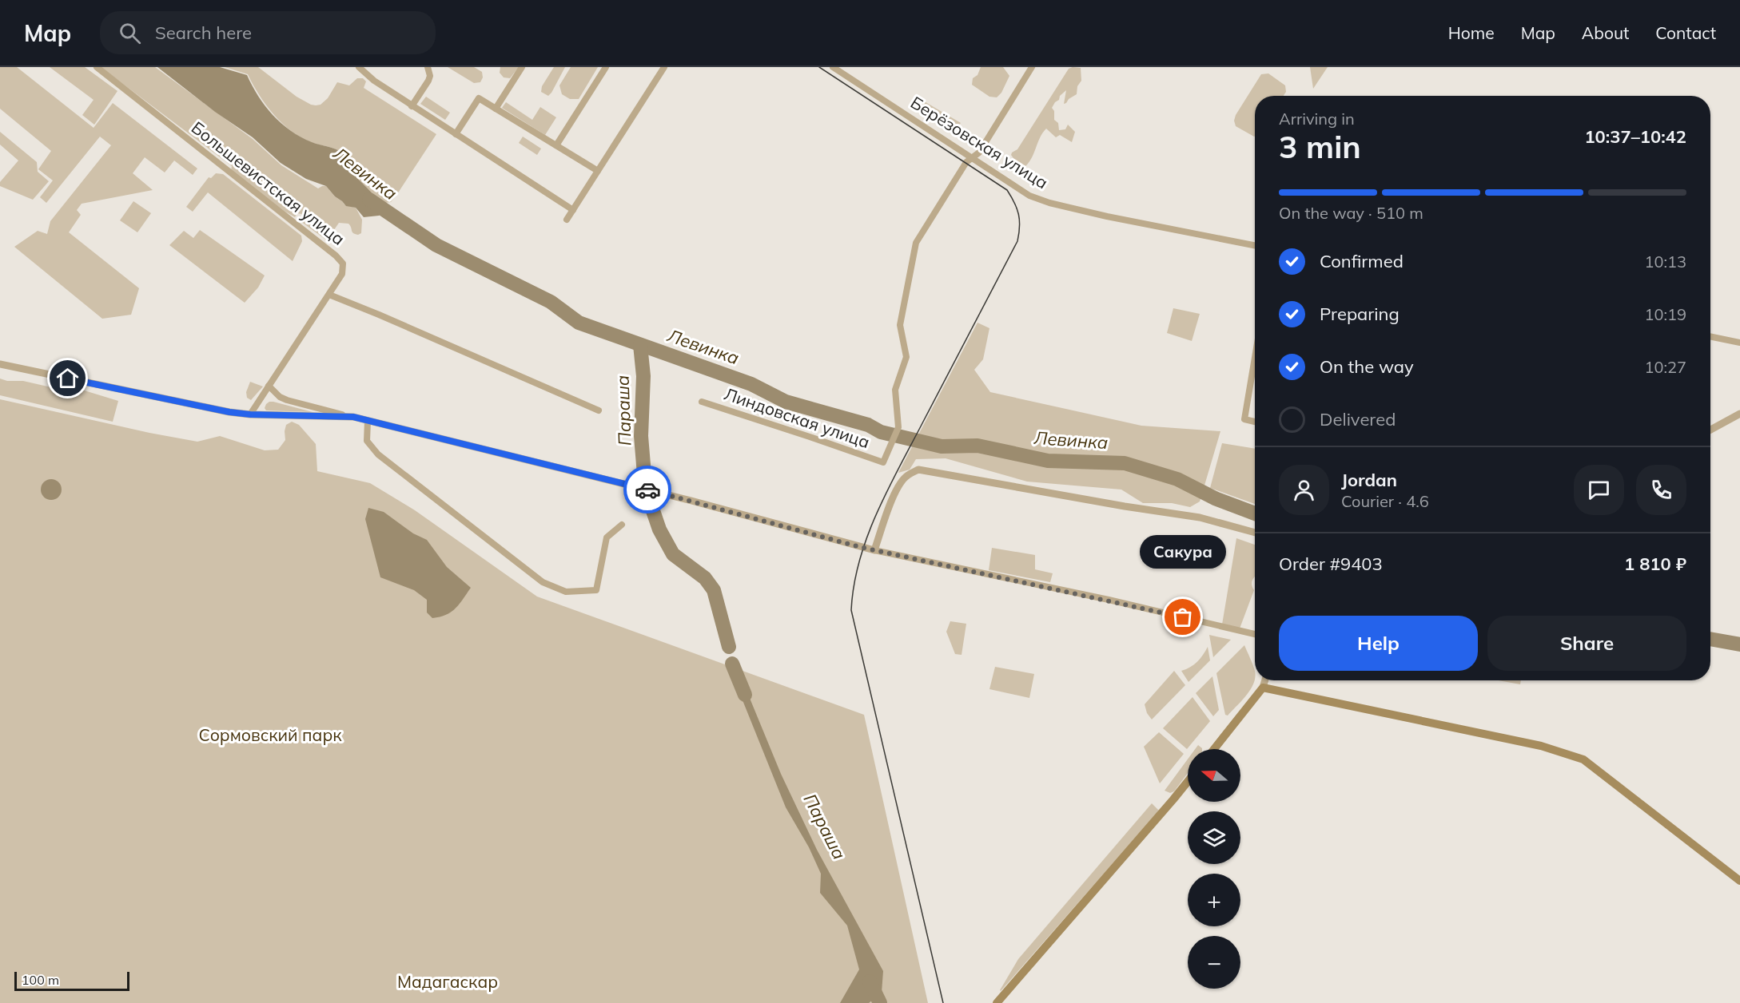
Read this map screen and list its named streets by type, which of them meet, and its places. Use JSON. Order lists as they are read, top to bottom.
{
  "streets": {
    "street": ["Берёзовская улица", "Большевистская улица", "Линдовская улица"]
  },
  "crossings": [
    ["Берёзовская улица", "Линдовская улица"]
  ],
  "water": ["Левинка", "Параша"],
  "parks": ["Сормовский парк", "Мадагаскар"],
  "places": ["Сакура"],
  "scale_bar": "100 m",
  "north": "left",
  "page": {
    "header": "Map",
    "search": "Search here",
    "nav": [
      "Home",
      "Map",
      "About",
      "Contact"
    ],
    "heading": ["3 min", "Arriving in", "10:37–10:42"],
    "panel": [
      "Jordan",
      "Courier · 4.6",
      "Order #9403",
      "1 810 ₽"
    ],
    "bar": "On the way · 510 m",
    "list": [
      ["Confirmed", "10:13"],
      ["Preparing", "10:19"],
      ["On the way", "10:27"],
      "Delivered"
    ],
    "bubble": "Сакура",
    "buttons": ["Help", "Share"],
    "map_buttons": ["+", "−"],
    "scale": "100 m"
  }
}
